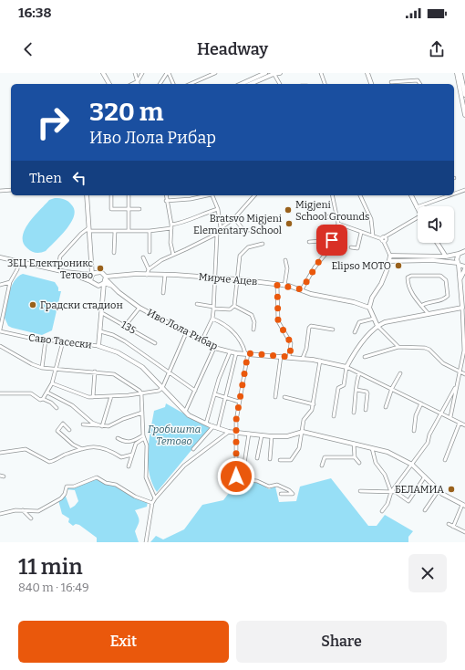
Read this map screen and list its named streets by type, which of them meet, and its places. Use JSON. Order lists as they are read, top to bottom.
{
  "streets": {
    "street": [
      "Мирче Ацев",
      "135",
      "Иво Лола Рибар",
      "Саво Тасески"
    ]
  },
  "parks": ["Гробишта Тетово"],
  "places": [
    "Migjeni School Grounds",
    "Bratsvo Migjeni Elementary School",
    "Elipso MOTO",
    "ЗЕЦ Електроникс Тетово",
    "Градски стадион",
    "БЕЛАМИА"
  ],
  "page": {
    "status": "16:38",
    "header": "Headway",
    "turn": ["320 m", "Иво Лола Рибар"],
    "then": "Then",
    "heading": ["11 min", "840 m · 16:49"],
    "buttons": ["Exit", "Share"]
  }
}
